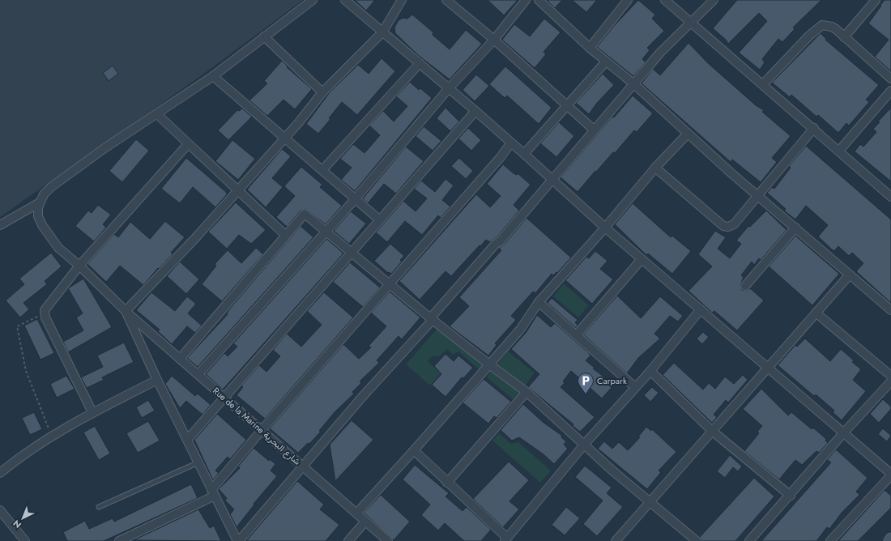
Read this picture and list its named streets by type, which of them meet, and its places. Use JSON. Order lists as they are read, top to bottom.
{
  "streets": {
    "street": ["Rue de la Marine شارع البحرية"]
  },
  "places": {
    "parking": ["Carpark"]
  },
  "north": "bottom left"
}
